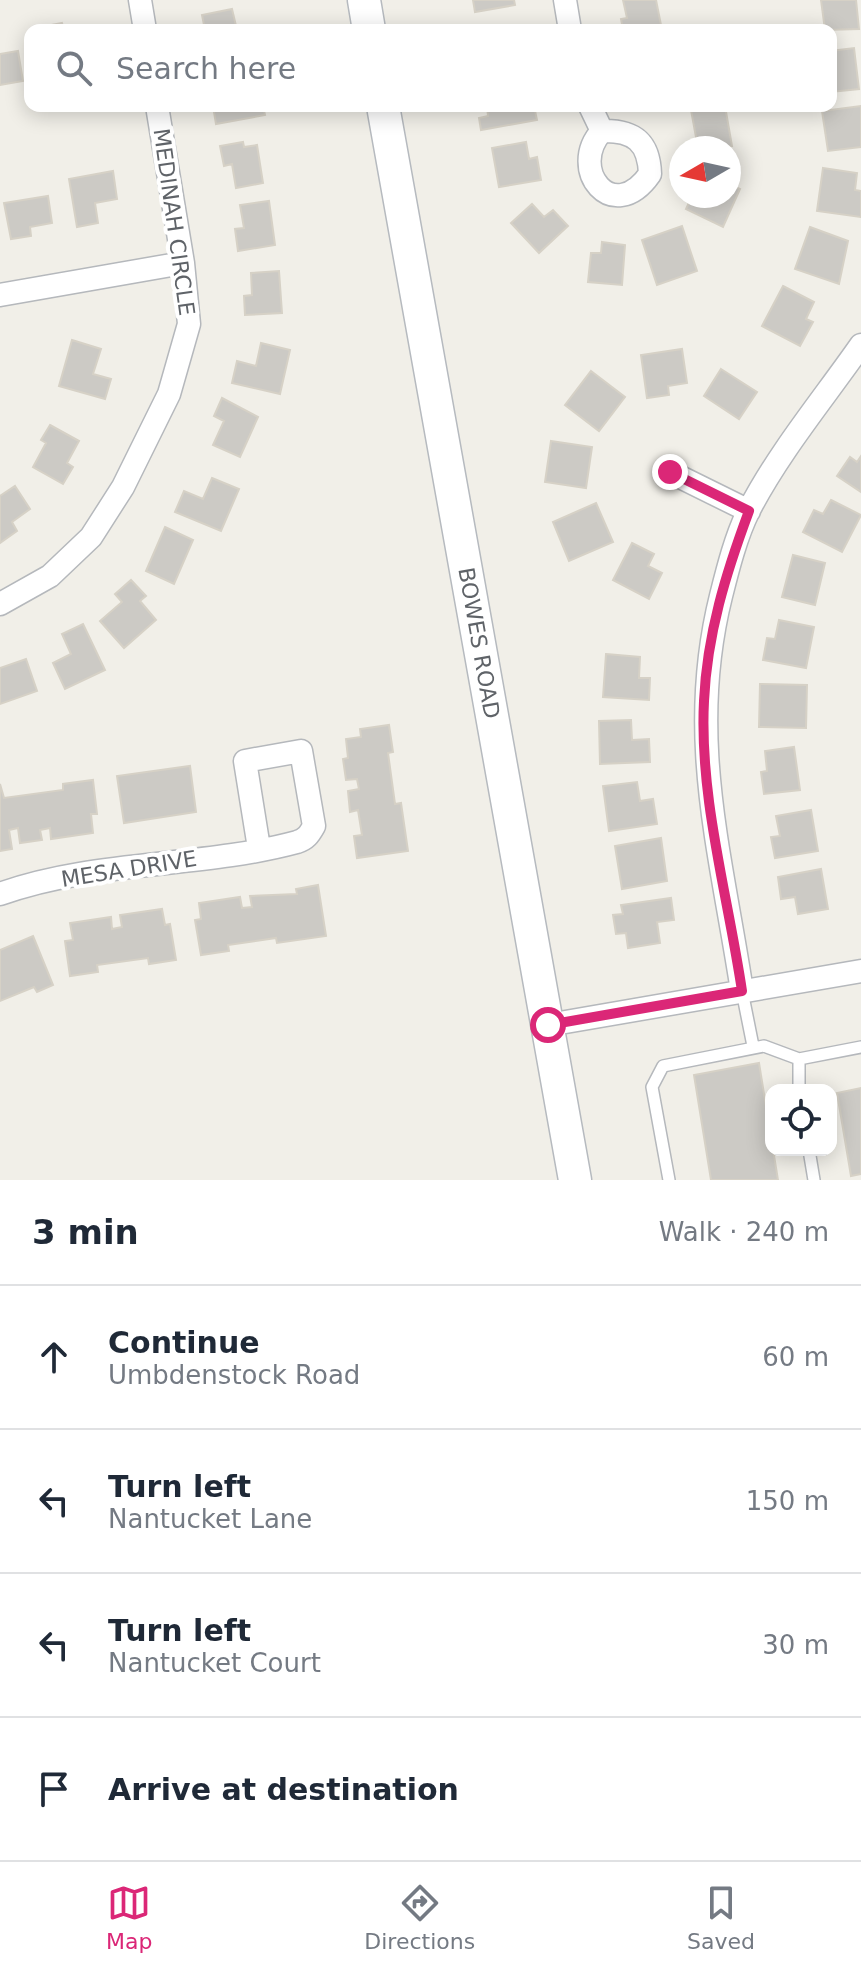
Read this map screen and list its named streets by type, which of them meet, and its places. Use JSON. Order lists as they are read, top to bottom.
{
  "streets": {
    "main road": ["BOWES ROAD"],
    "street": ["MEDINAH CIRCLE", "MESA DRIVE"]
  },
  "north": "left",
  "page": {
    "search": "Search here",
    "heading": ["3 min", "Walk · 240 m"],
    "list": [
      ["Continue", "Umbdenstock Road", "60 m"],
      ["Turn left", "Nantucket Lane", "150 m"],
      ["Turn left", "Nantucket Court", "30 m"],
      "Arrive at destination"
    ],
    "nav": ["Map", "Directions", "Saved"]
  }
}
